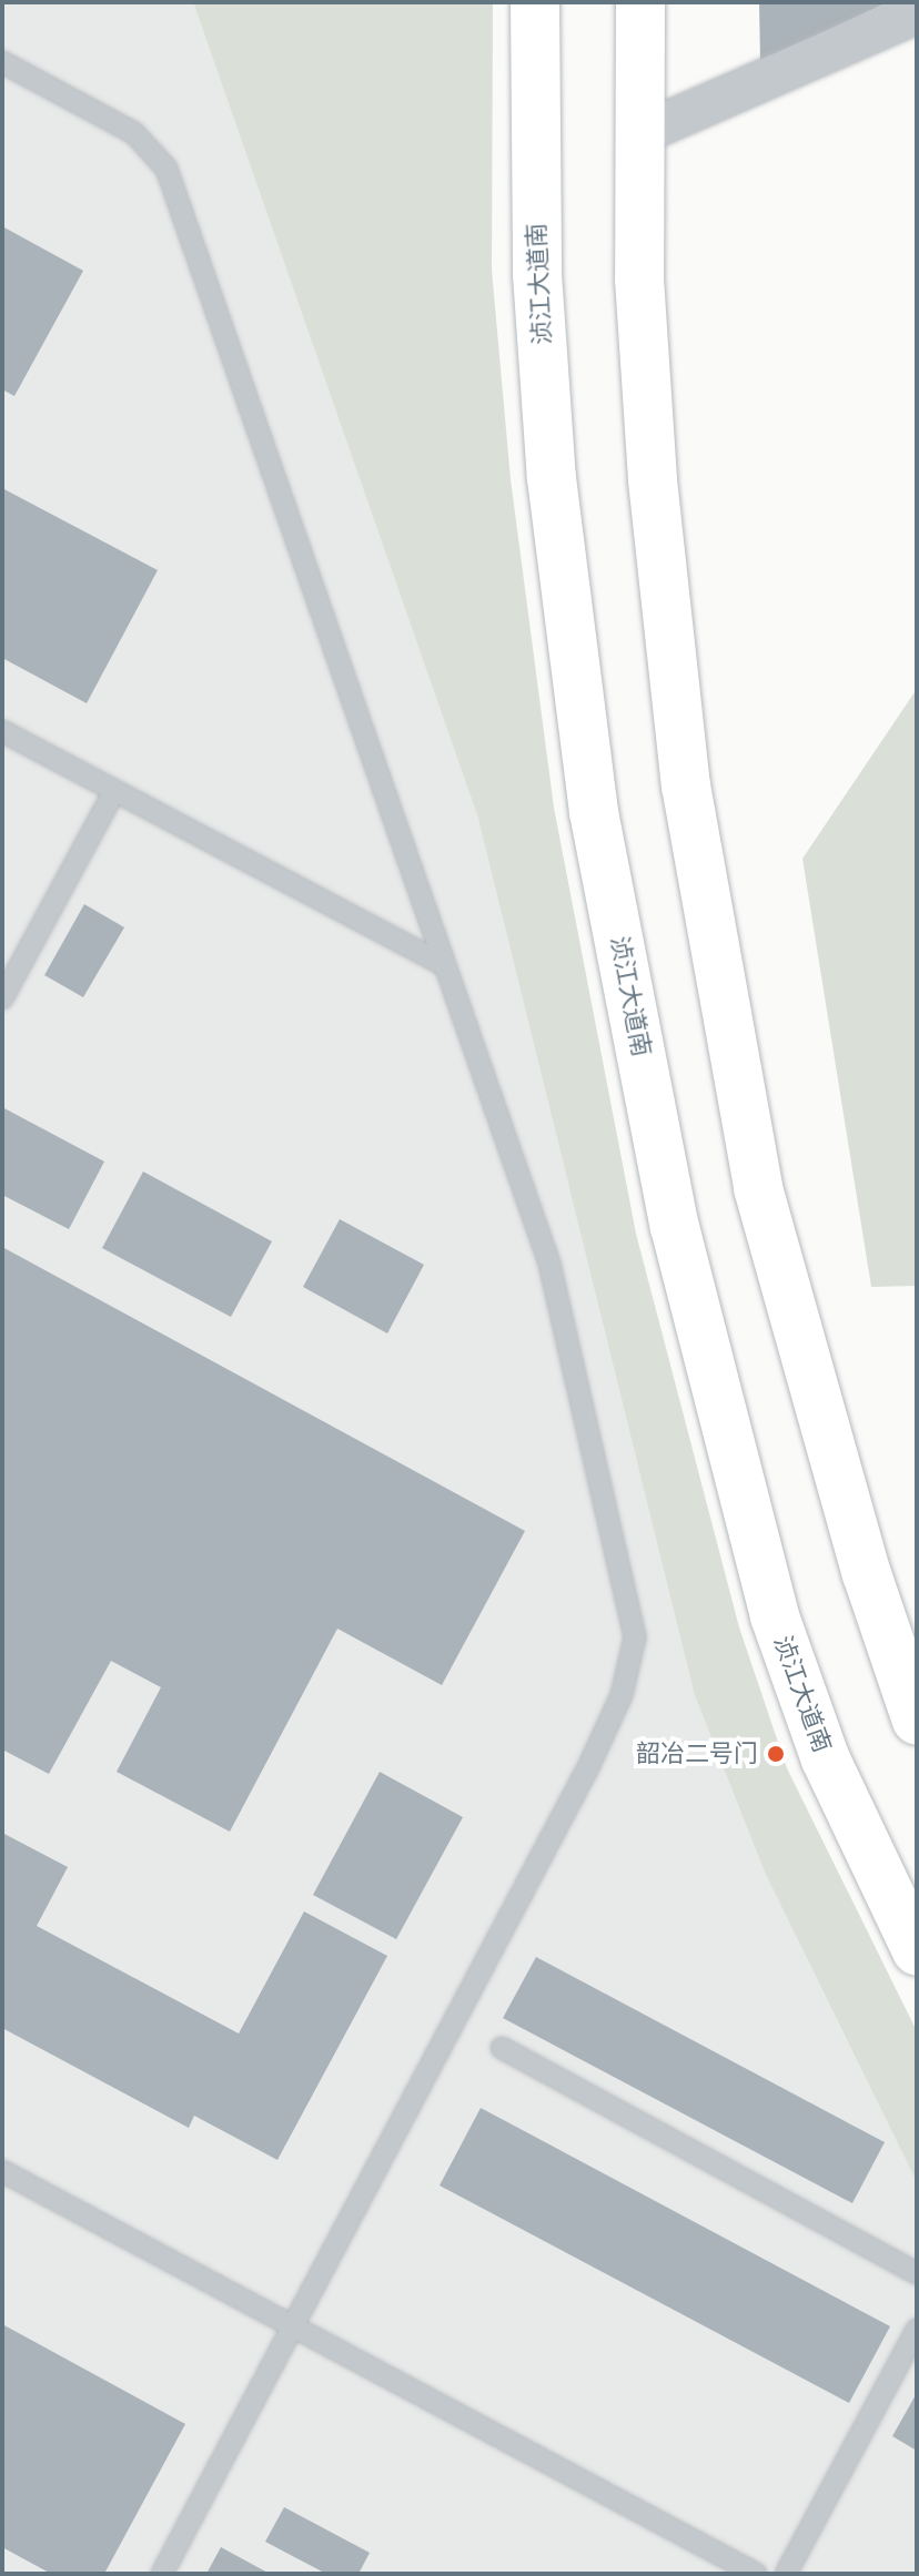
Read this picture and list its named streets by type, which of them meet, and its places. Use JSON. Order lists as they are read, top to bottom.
{
  "streets": {
    "main road": ["浈江大道南"]
  },
  "places": ["韶冶二号门"]
}
